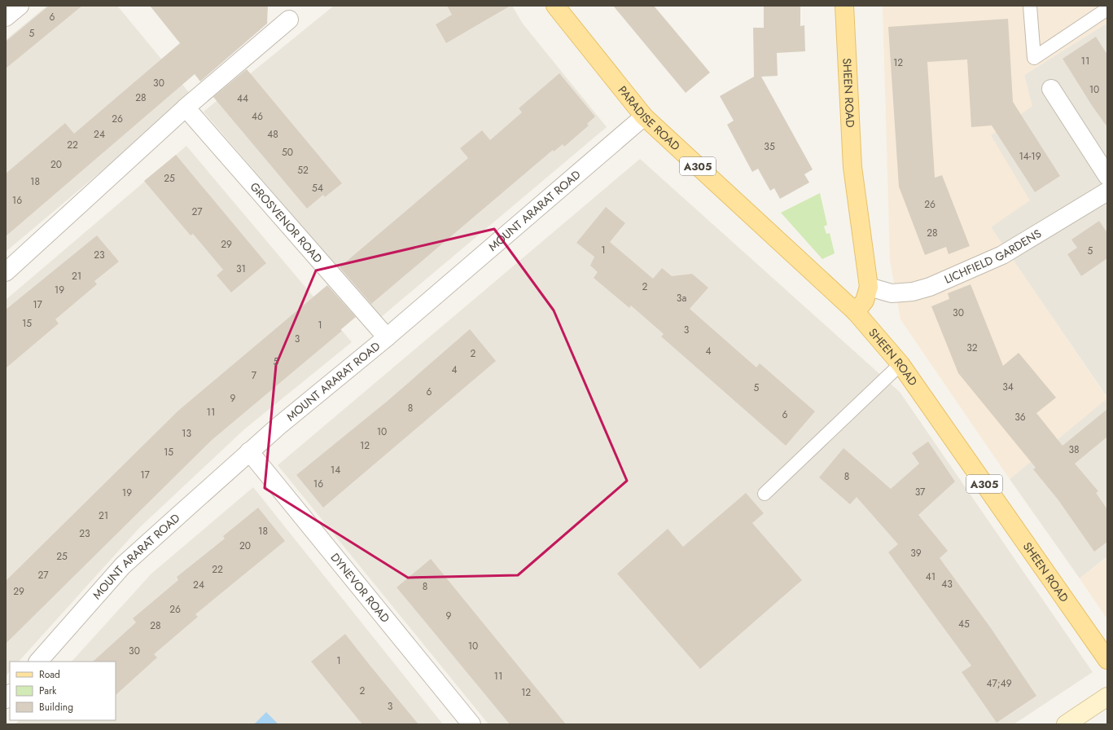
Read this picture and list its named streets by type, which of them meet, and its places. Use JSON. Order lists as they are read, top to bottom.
{
  "streets": {
    "main road": ["SHEEN ROAD", "PARADISE ROAD", "A305"],
    "street": [
      "MOUNT ARARAT ROAD",
      "GROSVENOR ROAD",
      "LICHFIELD GARDENS",
      "DYNEVOR ROAD"
    ]
  },
  "crossings": [
    ["SHEEN ROAD", "PARADISE ROAD"],
    ["SHEEN ROAD", "LICHFIELD GARDENS"],
    ["PARADISE ROAD", "MOUNT ARARAT ROAD"],
    ["MOUNT ARARAT ROAD", "GROSVENOR ROAD"],
    ["MOUNT ARARAT ROAD", "DYNEVOR ROAD"]
  ],
  "house_numbers": [
    "6",
    "5",
    "11",
    "12",
    "30",
    "10",
    "28",
    "44",
    "46",
    "26",
    "24",
    "48",
    "22",
    "35",
    "50",
    "14-19",
    "20",
    "52",
    "25",
    "18",
    "54",
    "16",
    "26",
    "27",
    "28",
    "29",
    "1",
    "5",
    "23",
    "31",
    "21",
    "2",
    "19",
    "3a",
    "17",
    "30",
    "15",
    "1",
    "3",
    "3",
    "32",
    "4",
    "2",
    "5",
    "4",
    "7",
    "34",
    "5",
    "6",
    "9",
    "8",
    "11",
    "6",
    "36",
    "10",
    "13",
    "12",
    "38",
    "15",
    "14",
    "17",
    "8",
    "16",
    "37",
    "19",
    "21",
    "18",
    "23",
    "20",
    "39",
    "25",
    "22",
    "27",
    "41",
    "43",
    "24",
    "8",
    "29",
    "26",
    "9",
    "45",
    "28",
    "10",
    "30",
    "1",
    "11",
    "47;49",
    "2",
    "12",
    "3"
  ],
  "legend": ["Road", "Park", "Building"]
}
